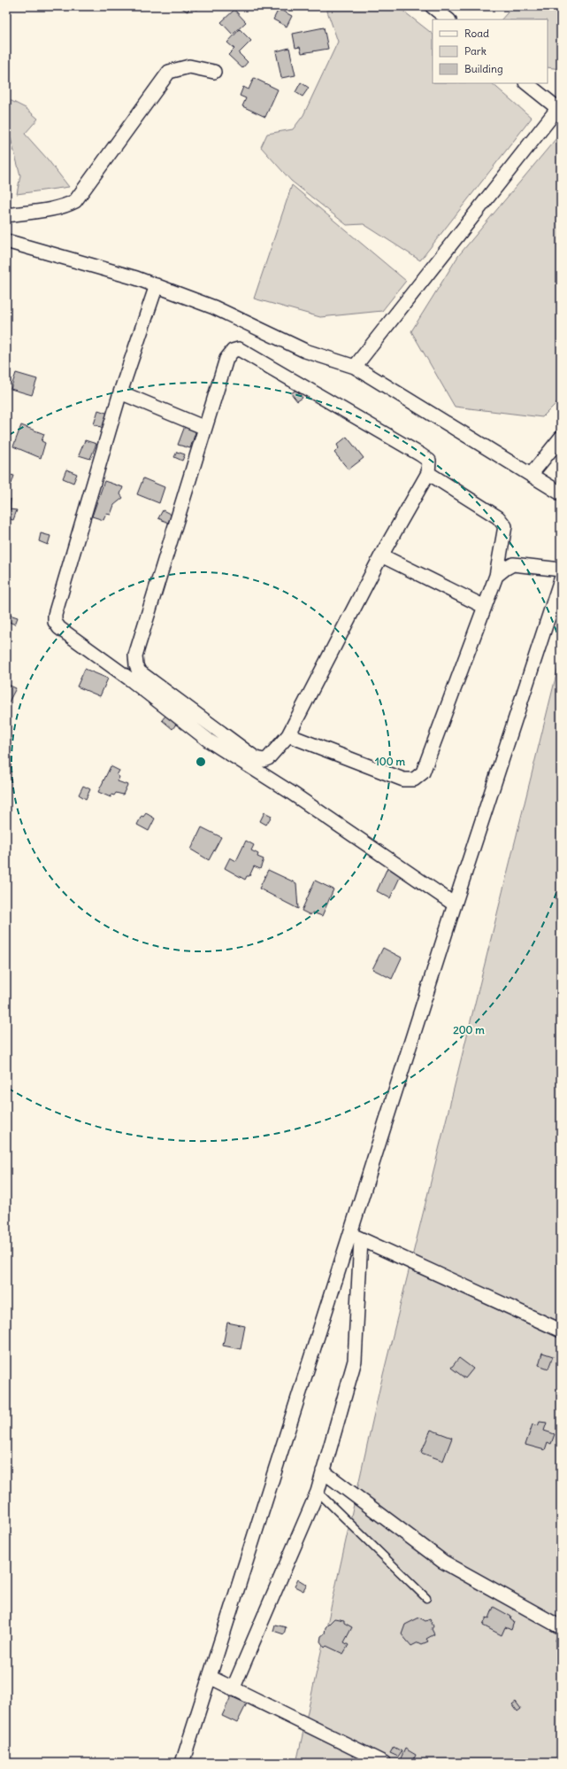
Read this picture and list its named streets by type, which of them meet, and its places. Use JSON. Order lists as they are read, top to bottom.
{
  "legend": ["Road", "Park", "Building"],
  "rings": ["100 m", "200 m"]
}
